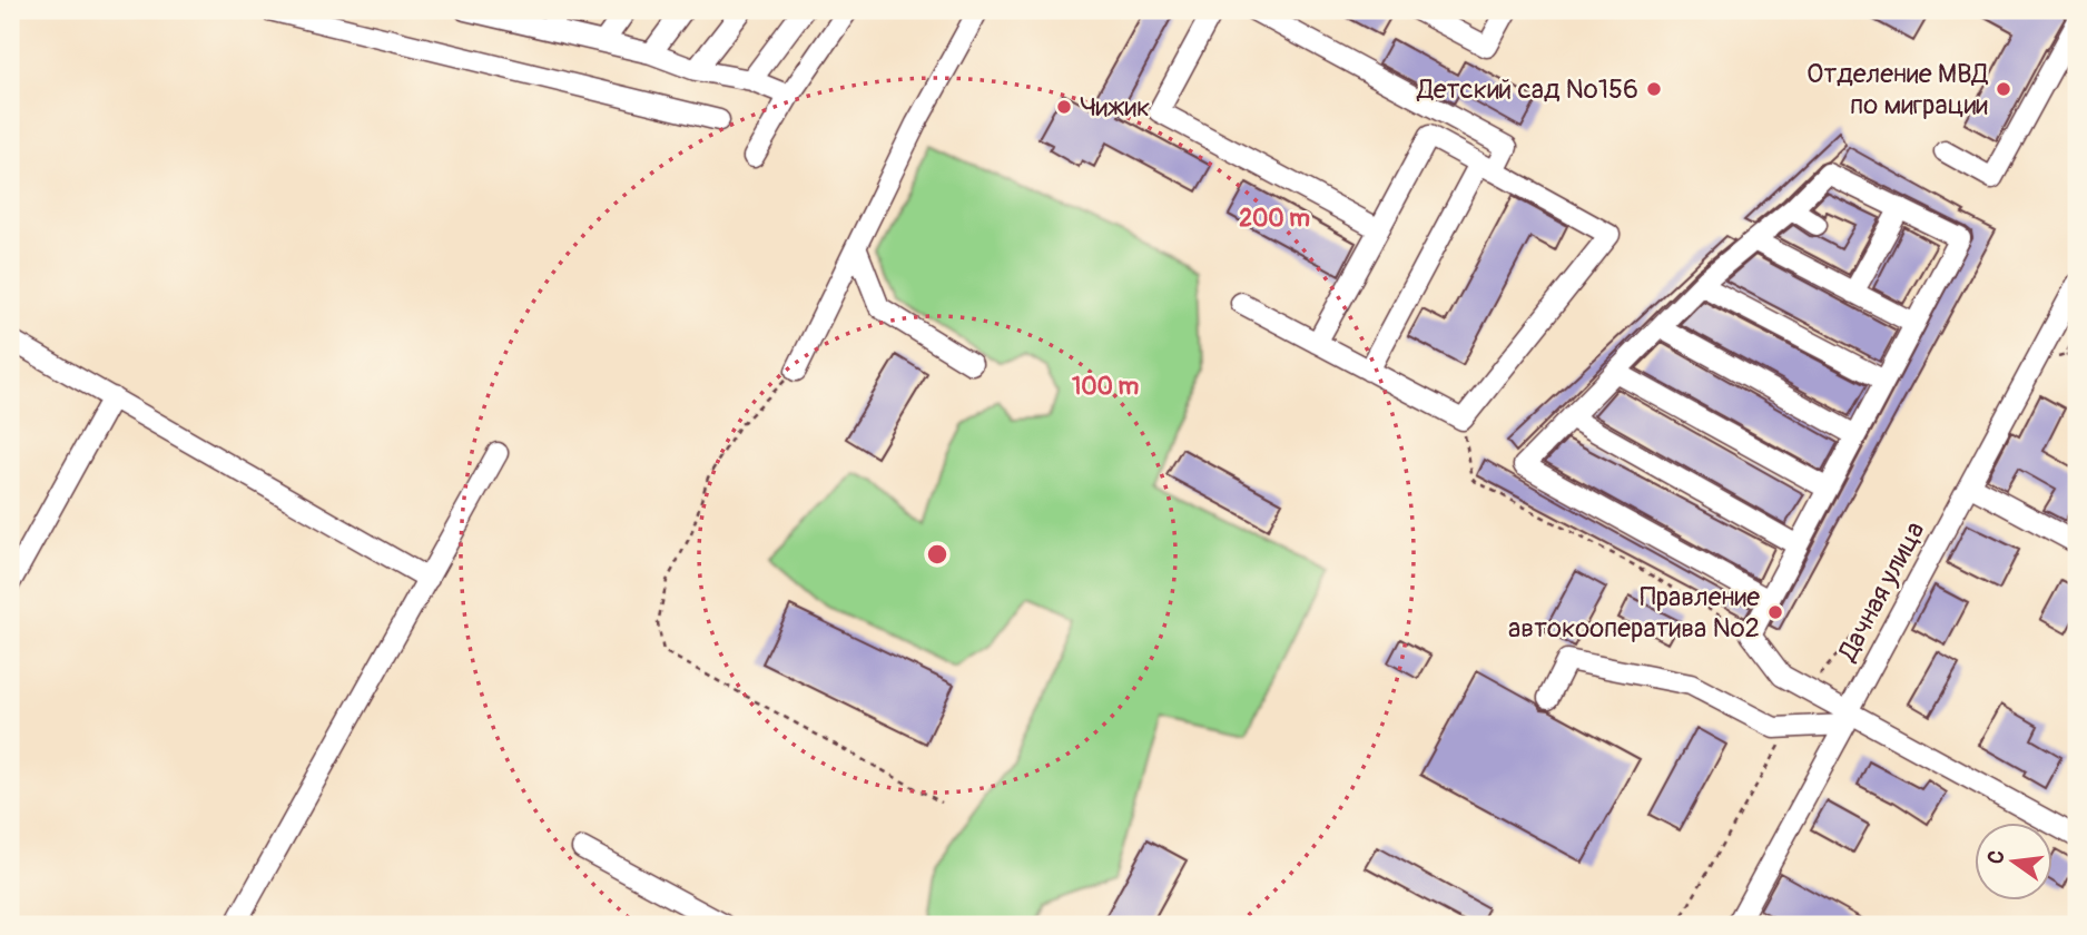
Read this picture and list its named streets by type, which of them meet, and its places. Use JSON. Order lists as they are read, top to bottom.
{
  "streets": {
    "street": ["Дачная улица"]
  },
  "places": [
    "Детский сад №156",
    "Отделение МВД по миграции",
    "Чижик",
    "Правление автокооператива №2"
  ],
  "north": "left",
  "rings": ["200 m", "100 m"]
}
